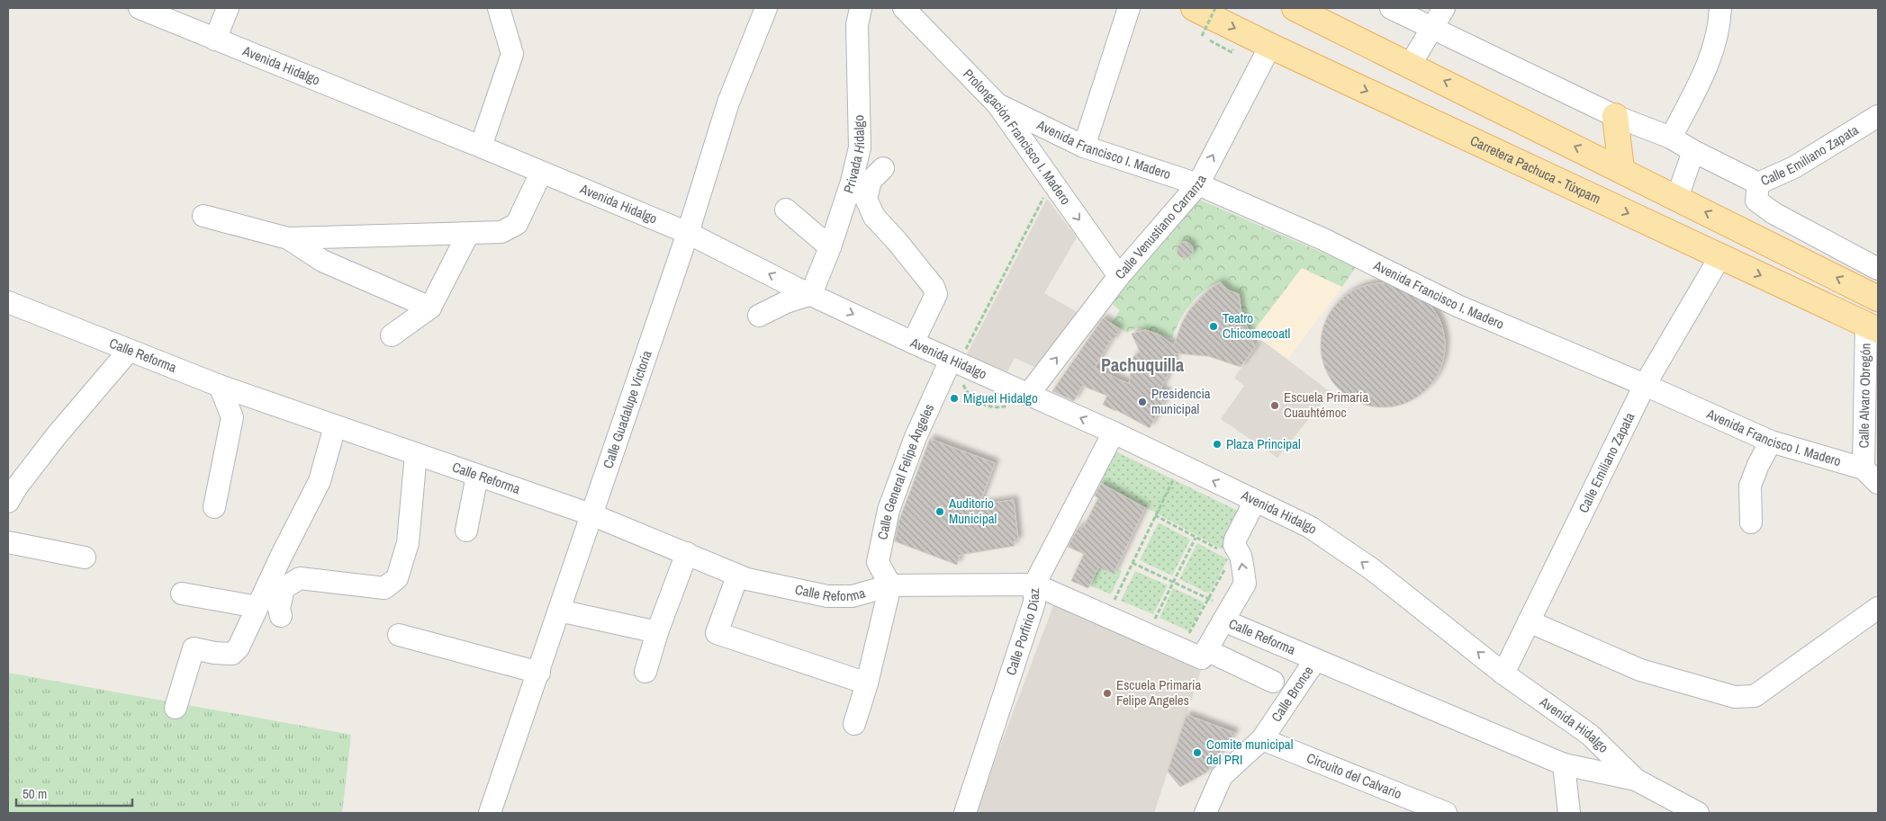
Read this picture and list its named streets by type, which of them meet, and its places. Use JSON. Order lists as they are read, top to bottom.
{
  "streets": {
    "main road": ["Carretera Pachuca - Túxpam"],
    "street": [
      "Avenida Hidalgo",
      "Prolongación Francisco I. Madero",
      "Avenida Francisco I. Madero",
      "Privada Hidalgo",
      "Calle Emiliano Zapata",
      "Calle Venustiano Carranza",
      "Calle Reforma",
      "Calle Alvaro Obregón",
      "Calle Guadalupe Victoria",
      "Calle General Felipe Ángeles",
      "Calle Porfirio Díaz",
      "Calle Bronce",
      "Circuito del Calvario"
    ]
  },
  "crossings": [
    ["Avenida Hidalgo", "Privada Hidalgo"],
    ["Avenida Hidalgo", "Calle Emiliano Zapata"],
    ["Avenida Hidalgo", "Calle Venustiano Carranza"],
    ["Avenida Hidalgo", "Calle Reforma"],
    ["Avenida Hidalgo", "Calle Guadalupe Victoria"],
    ["Avenida Hidalgo", "Calle General Felipe Ángeles"],
    ["Avenida Hidalgo", "Calle Porfirio Díaz"],
    ["Prolongación Francisco I. Madero", "Avenida Francisco I. Madero"],
    ["Prolongación Francisco I. Madero", "Calle Venustiano Carranza"],
    ["Avenida Francisco I. Madero", "Calle Emiliano Zapata"],
    ["Avenida Francisco I. Madero", "Calle Venustiano Carranza"],
    ["Avenida Francisco I. Madero", "Calle Alvaro Obregón"],
    ["Calle Emiliano Zapata", "Carretera Pachuca - Túxpam"],
    ["Carretera Pachuca - Túxpam", "Calle Venustiano Carranza"],
    ["Carretera Pachuca - Túxpam", "Calle Alvaro Obregón"],
    ["Calle Reforma", "Calle Guadalupe Victoria"],
    ["Calle Reforma", "Calle General Felipe Ángeles"],
    ["Calle Reforma", "Calle Porfirio Díaz"],
    ["Calle Reforma", "Calle Bronce"],
    ["Calle Bronce", "Circuito del Calvario"]
  ],
  "districts": ["Pachuquilla"],
  "places": [
    "Teatro Chicomecoatl",
    "Miguel Hidalgo",
    "Presidencia municipal",
    "Escuela Primaria Cuauhtémoc",
    "Plaza Principal",
    "Auditorio Municipal",
    "Escuela Primaria Felipe Angeles",
    "Comite municipal del PRI"
  ],
  "scale_bar": "50 m"
}
